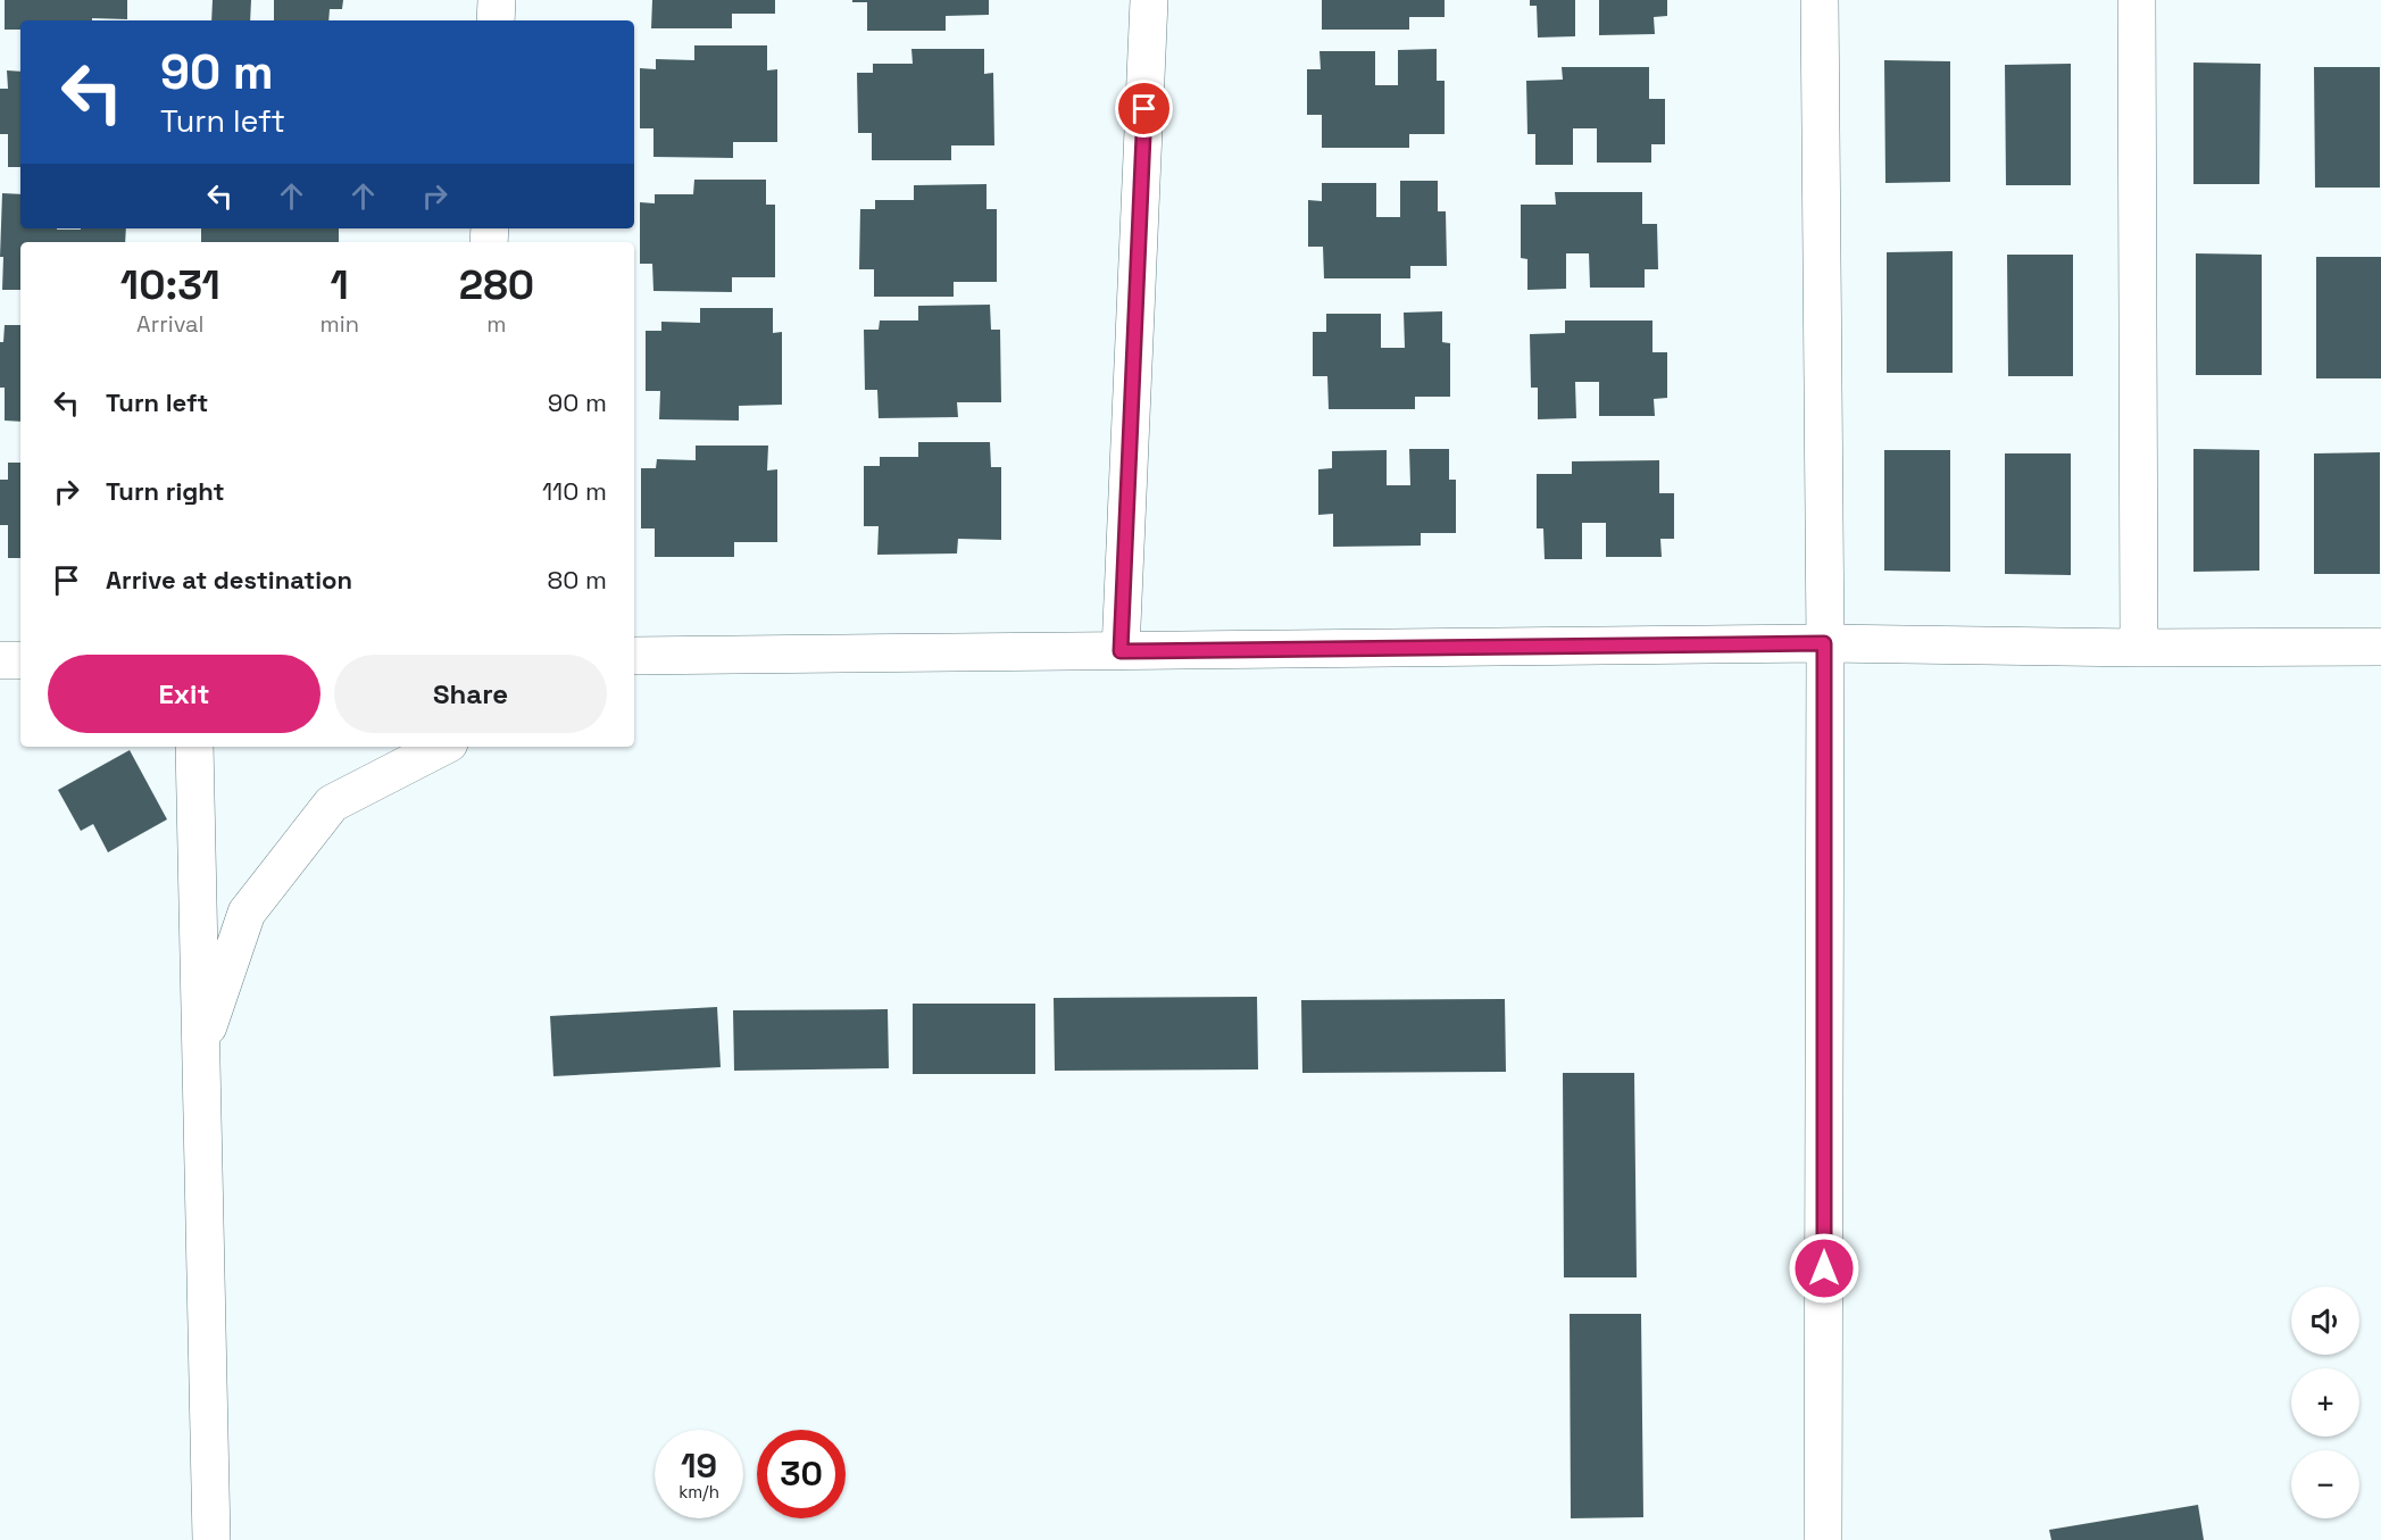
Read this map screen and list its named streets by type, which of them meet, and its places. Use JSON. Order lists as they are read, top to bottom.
{
  "page": {
    "turn": ["90 m", "Turn left"],
    "eta": [
      "10:31",
      "Arrival",
      "1",
      "min",
      "280",
      "m"
    ],
    "list": [
      {
        "name": "Turn left",
        "value": "90 m"
      },
      {
        "name": "Turn right",
        "value": "110 m"
      },
      {
        "name": "Arrive at destination",
        "value": "80 m"
      }
    ],
    "buttons": ["Exit", "Share"],
    "map_buttons": ["+", "−"],
    "speed": "19 km/h",
    "limit": "30"
  }
}
